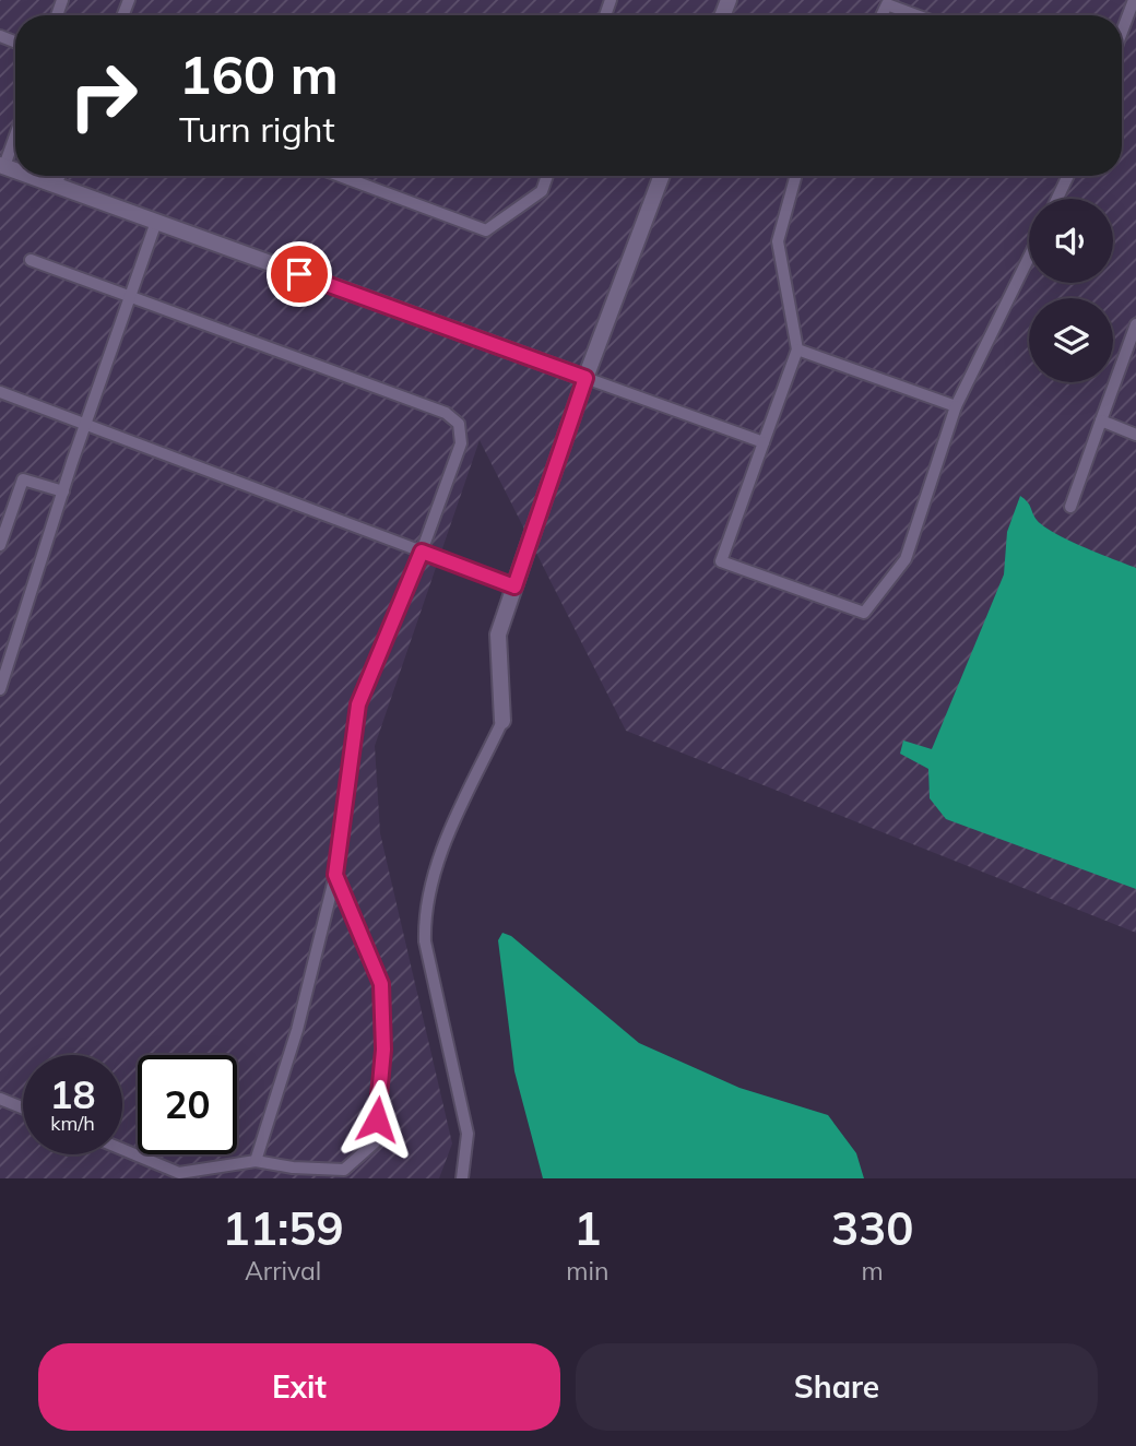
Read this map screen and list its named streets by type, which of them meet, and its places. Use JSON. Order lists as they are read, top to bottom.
{
  "page": {
    "turn": ["160 m", "Turn right"],
    "speed": "18 km/h",
    "limit": "20",
    "eta": [
      "11:59",
      "Arrival",
      "1",
      "min",
      "330",
      "m"
    ],
    "buttons": ["Exit", "Share"]
  }
}
